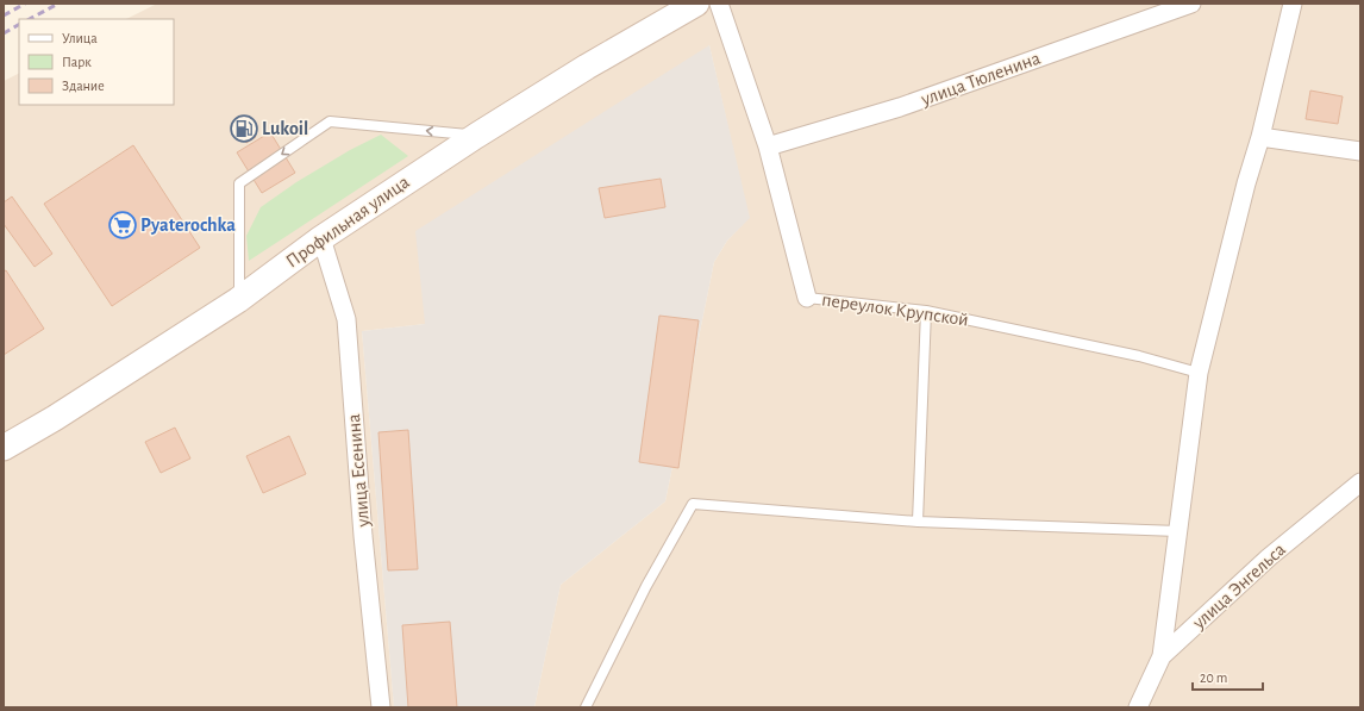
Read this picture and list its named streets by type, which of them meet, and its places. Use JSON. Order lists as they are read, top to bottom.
{
  "streets": {
    "main road": ["Профильная улица"],
    "street": [
      "улица Тюленина",
      "переулок Крупской",
      "улица Есенина",
      "улица Энгельса"
    ]
  },
  "crossings": [
    ["улица Тюленина", "переулок Крупской"],
    ["Профильная улица", "улица Есенина"]
  ],
  "places": {
    "fuel station": ["Lukoil"],
    "supermarket": ["Pyaterochka"]
  },
  "legend": ["Улица", "Парк", "Здание"],
  "scale_bar": "20 m"
}
